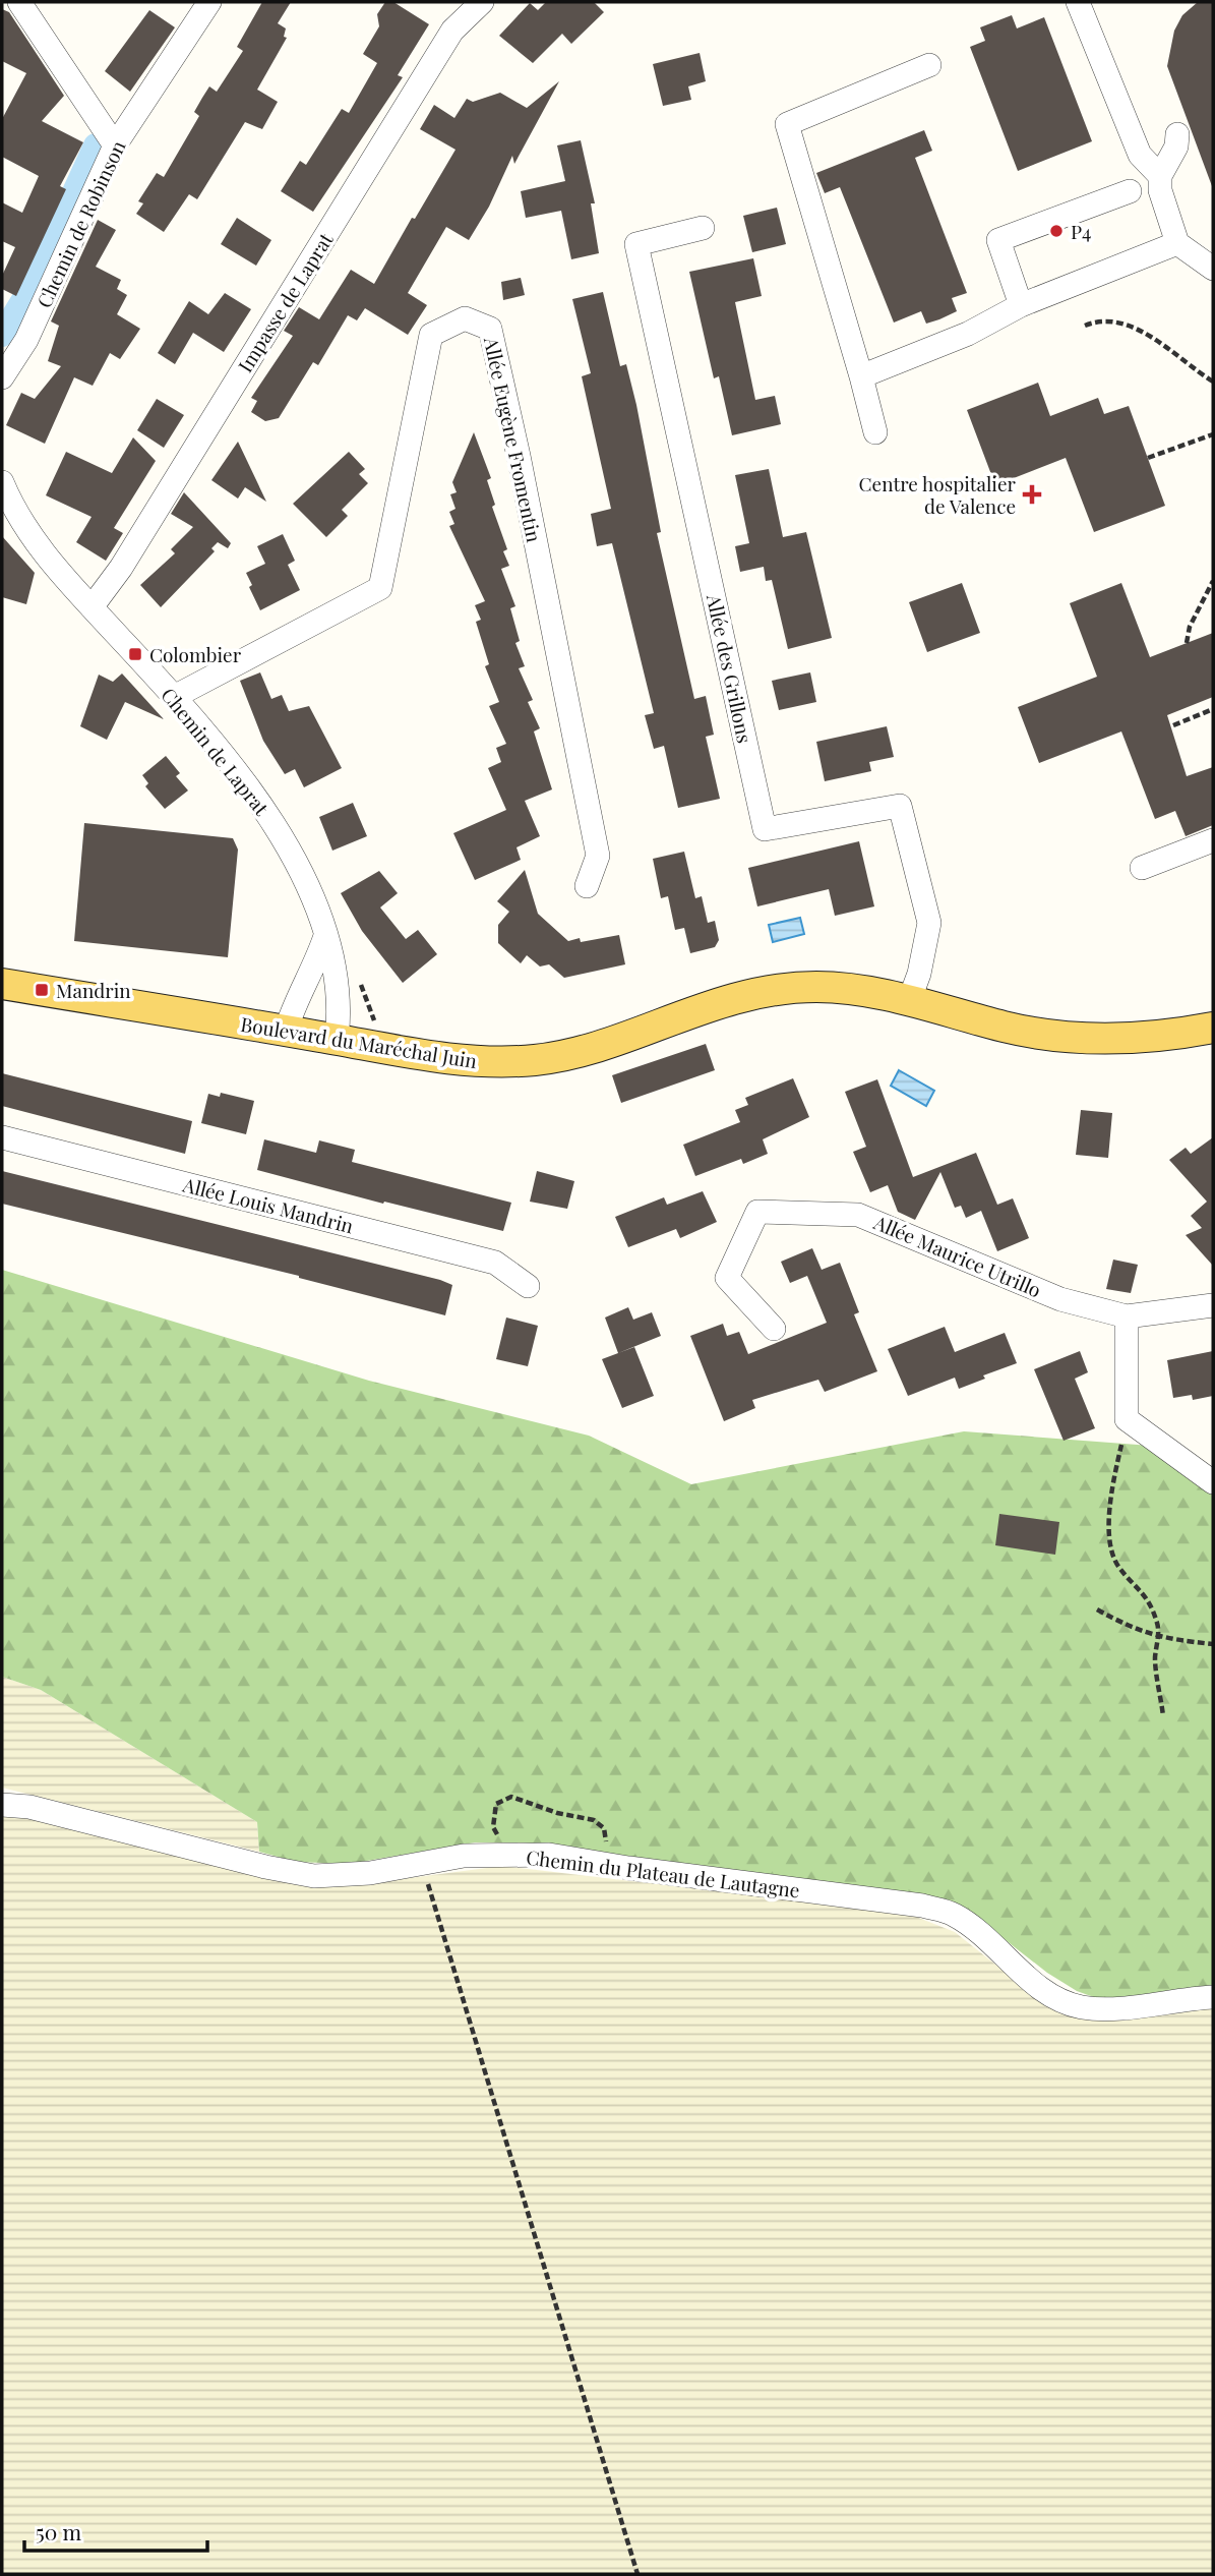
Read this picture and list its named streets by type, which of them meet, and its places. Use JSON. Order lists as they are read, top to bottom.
{
  "streets": {
    "main road": ["Boulevard du Maréchal Juin"],
    "street": [
      "Chemin de Robinson",
      "Impasse de Laprat",
      "Allée Eugène Fromentin",
      "Allée des Grillons",
      "Chemin de Laprat",
      "Allée Louis Mandrin",
      "Allée Maurice Utrillo",
      "Chemin du Plateau de Lautagne"
    ]
  },
  "crossings": [
    ["Impasse de Laprat", "Chemin de Laprat"],
    ["Allée Eugène Fromentin", "Chemin de Laprat"],
    ["Allée des Grillons", "Boulevard du Maréchal Juin"],
    ["Chemin de Laprat", "Boulevard du Maréchal Juin"]
  ],
  "places": {
    "other": ["P4"],
    "health": ["Centre hospitalier de Valence"],
    "transit": ["Colombier", "Mandrin"]
  },
  "scale_bar": "50 m"
}
